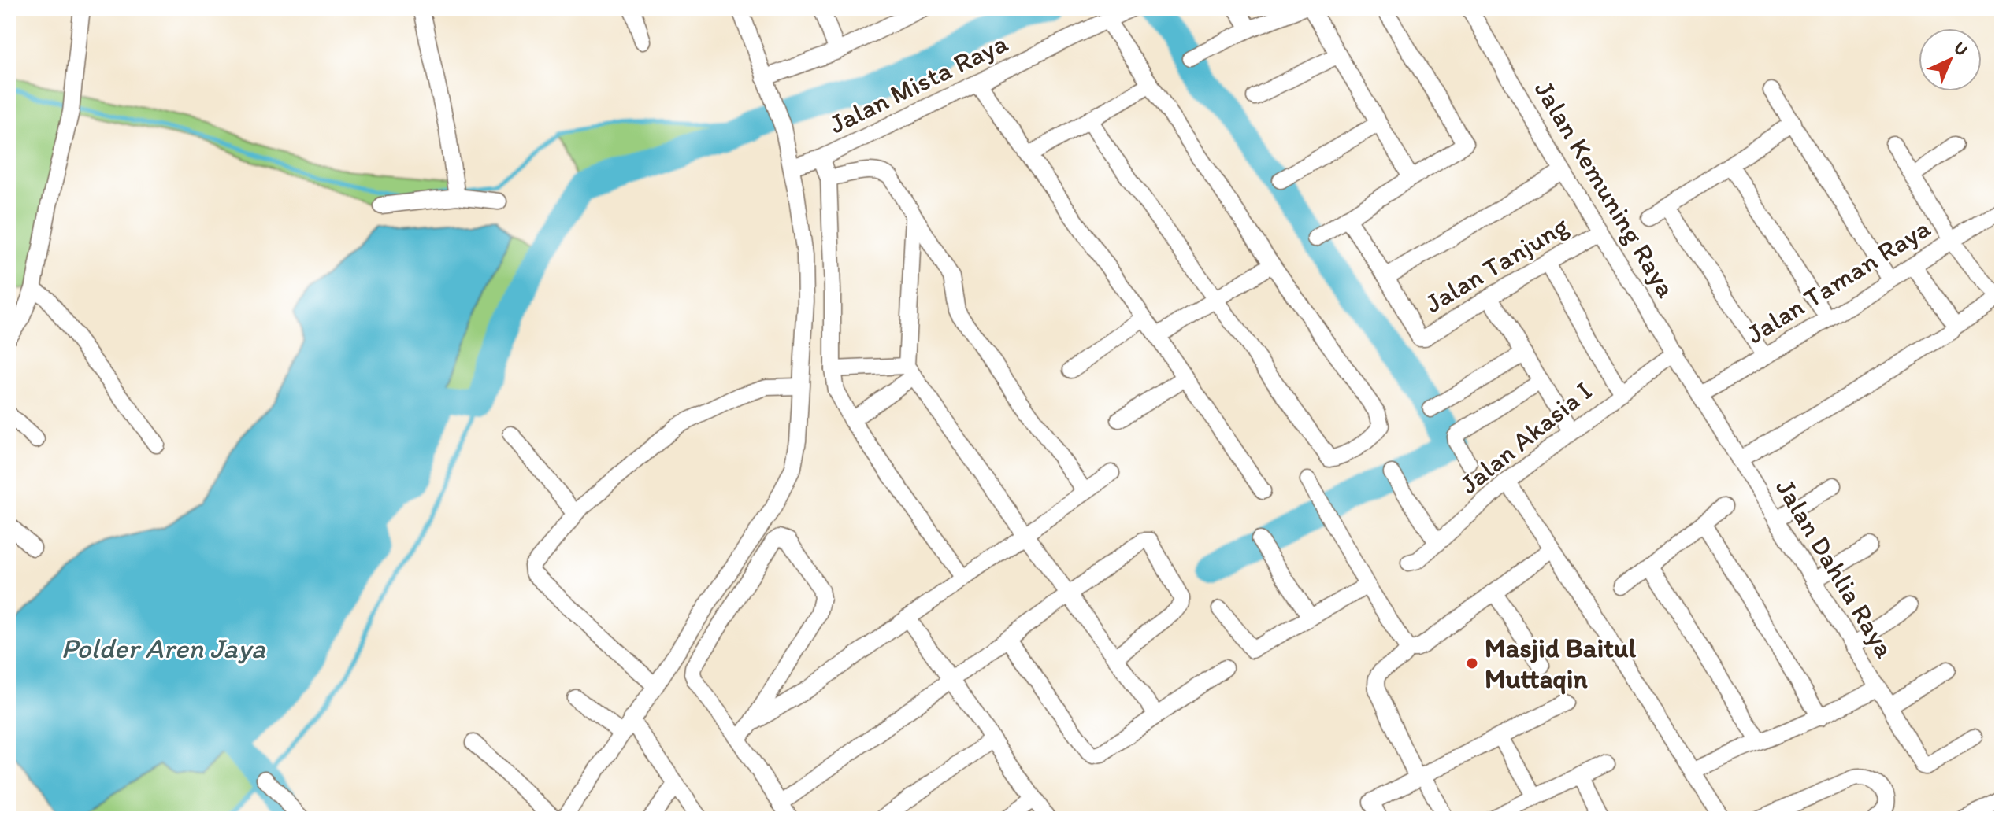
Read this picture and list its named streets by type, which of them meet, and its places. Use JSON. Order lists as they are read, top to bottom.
{
  "streets": {
    "street": [
      "Jalan Mista Raya",
      "Jalan Kemuning Raya",
      "Jalan Tanjung",
      "Jalan Taman Raya",
      "Jalan Akasia I",
      "Jalan Dahlia Raya"
    ]
  },
  "crossings": [
    ["Jalan Kemuning Raya", "Jalan Tanjung"],
    ["Jalan Kemuning Raya", "Jalan Taman Raya"],
    ["Jalan Kemuning Raya", "Jalan Akasia I"],
    ["Jalan Kemuning Raya", "Jalan Dahlia Raya"],
    ["Jalan Taman Raya", "Jalan Dahlia Raya"]
  ],
  "water": ["Polder Aren Jaya"],
  "places": ["Masjid Baitul Muttaqin"],
  "north": "top right"
}
